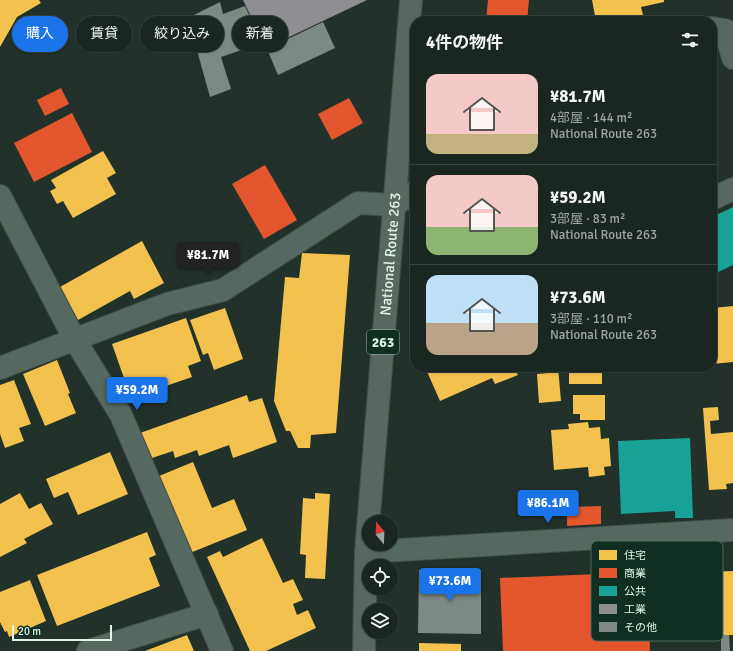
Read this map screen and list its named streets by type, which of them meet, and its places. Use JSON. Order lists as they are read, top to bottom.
{
  "streets": {
    "highway": ["National Route 263", "263"]
  },
  "legend": [
    "住宅",
    "商業",
    "公共",
    "工業",
    "その他"
  ],
  "scale_bar": "20 m",
  "north": "top",
  "page": {
    "chip": [
      "購入",
      "賃貸",
      "絞り込み",
      "新着"
    ],
    "heading": "4件の物件",
    "list": [
      {
        "name": "¥81.7M",
        "note": "4部屋 · 144 m² · National Route 263"
      },
      {
        "name": "¥59.2M",
        "note": "3部屋 · 83 m² · National Route 263"
      },
      {
        "name": "¥73.6M",
        "note": "3部屋 · 110 m² · National Route 263"
      }
    ],
    "price": [
      "¥81.7M",
      "¥59.2M",
      "¥86.1M",
      "¥73.6M"
    ],
    "scale": "20 m"
  }
}
